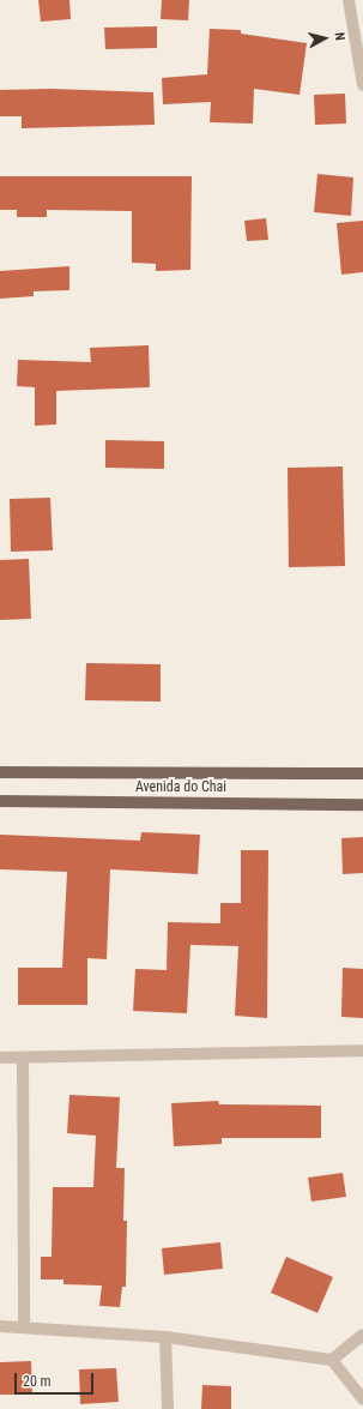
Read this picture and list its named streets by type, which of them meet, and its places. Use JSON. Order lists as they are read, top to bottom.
{
  "streets": {
    "main road": ["Avenida do Chai"]
  },
  "scale_bar": "20 m",
  "north": "right"
}
